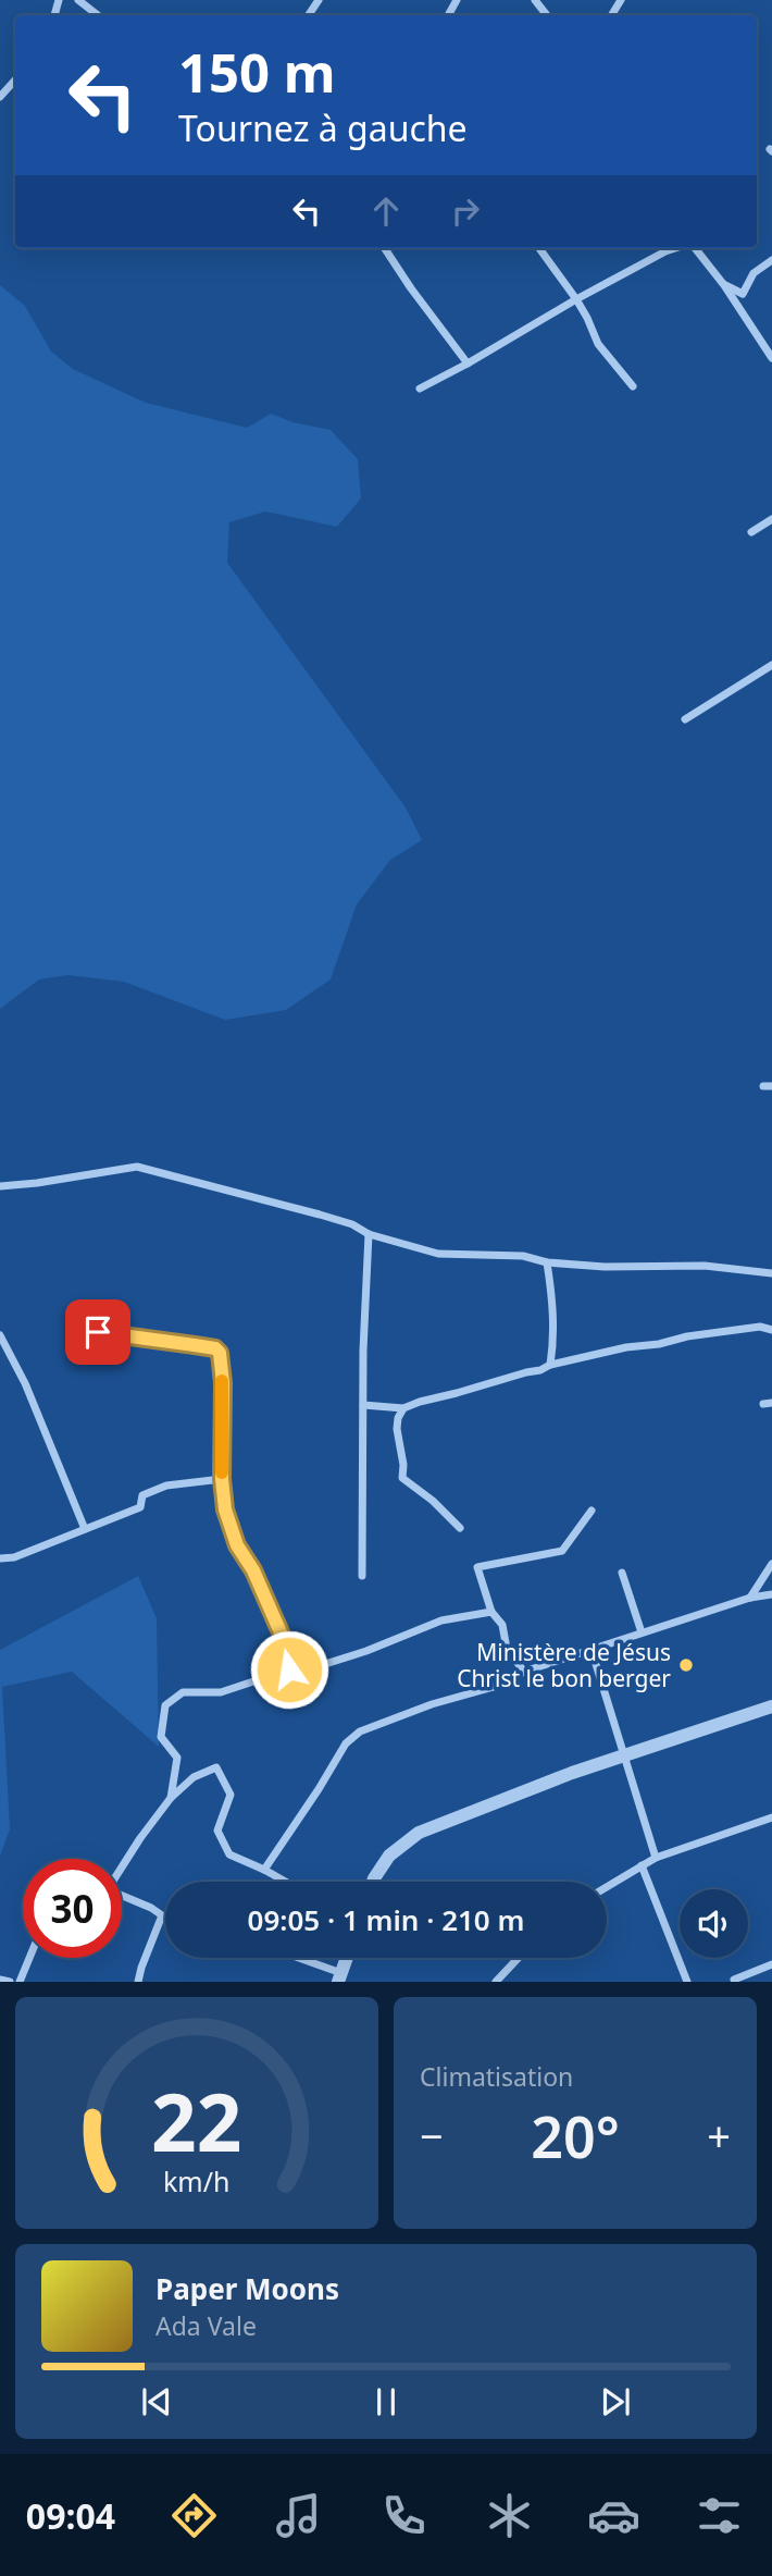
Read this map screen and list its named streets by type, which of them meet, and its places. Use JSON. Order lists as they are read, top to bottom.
{
  "places": ["Ministère de Jésus Christ le bon berger"],
  "page": {
    "turn": ["150 m", "Tournez à gauche"],
    "limit": "30",
    "trip": "09:05 · 1 min · 210 m",
    "tile": "Climatisation",
    "heat": ["−", "20°", "+"],
    "song": ["Paper Moons", "Ada Vale"],
    "tabs": "09:04",
    "gauge": ["22", "km/h"]
  }
}
